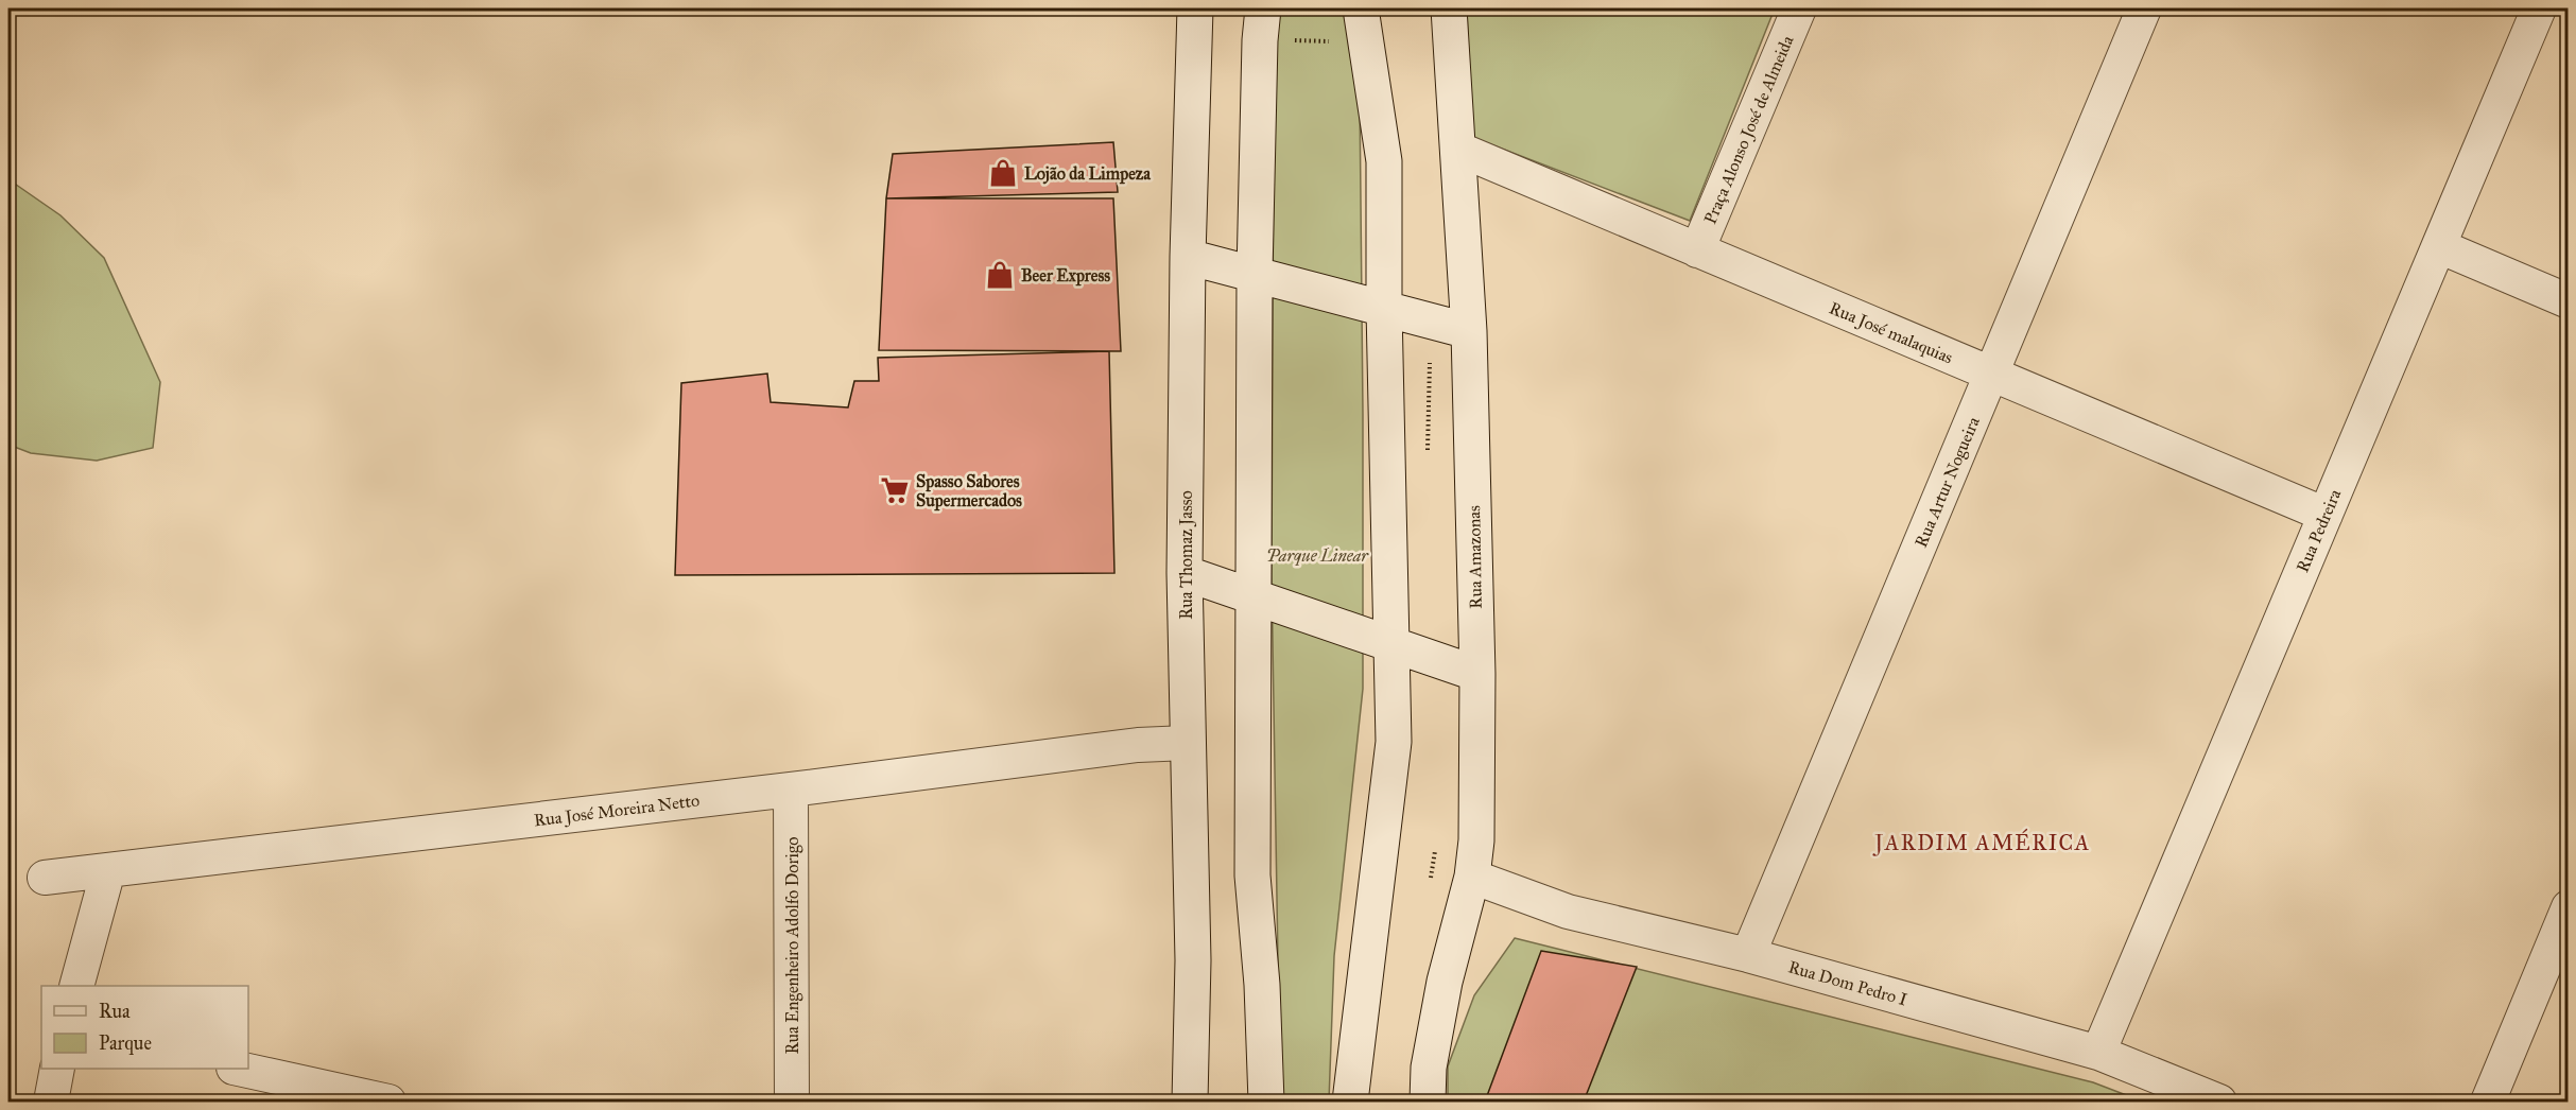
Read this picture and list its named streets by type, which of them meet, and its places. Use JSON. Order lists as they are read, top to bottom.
{
  "streets": {
    "main road": ["Rua Thomaz Jasso", "Rua Amazonas"],
    "street": [
      "Praça Alonso José de Almeida",
      "Rua José malaquias",
      "Rua Artur Nogueira",
      "Rua Pedreira",
      "Rua José Moreira Netto",
      "Rua Engenheiro Adolfo Dorigo",
      "Rua Dom Pedro I"
    ]
  },
  "crossings": [
    ["Praça Alonso José de Almeida", "Rua José malaquias"],
    ["Rua José malaquias", "Rua Artur Nogueira"],
    ["Rua José malaquias", "Rua Pedreira"],
    ["Rua José malaquias", "Rua Amazonas"],
    ["Rua Artur Nogueira", "Rua Dom Pedro I"],
    ["Rua Pedreira", "Rua Dom Pedro I"],
    ["Rua Thomaz Jasso", "Rua José Moreira Netto"],
    ["Rua Amazonas", "Rua Dom Pedro I"],
    ["Rua José Moreira Netto", "Rua Engenheiro Adolfo Dorigo"]
  ],
  "districts": ["JARDIM AMÉRICA"],
  "parks": ["Parque Linear"],
  "places": {
    "shop": ["Lojão da Limpeza", "Beer Express"],
    "supermarket": ["Spasso Sabores Supermercados"]
  },
  "legend": ["Rua", "Parque"]
}
